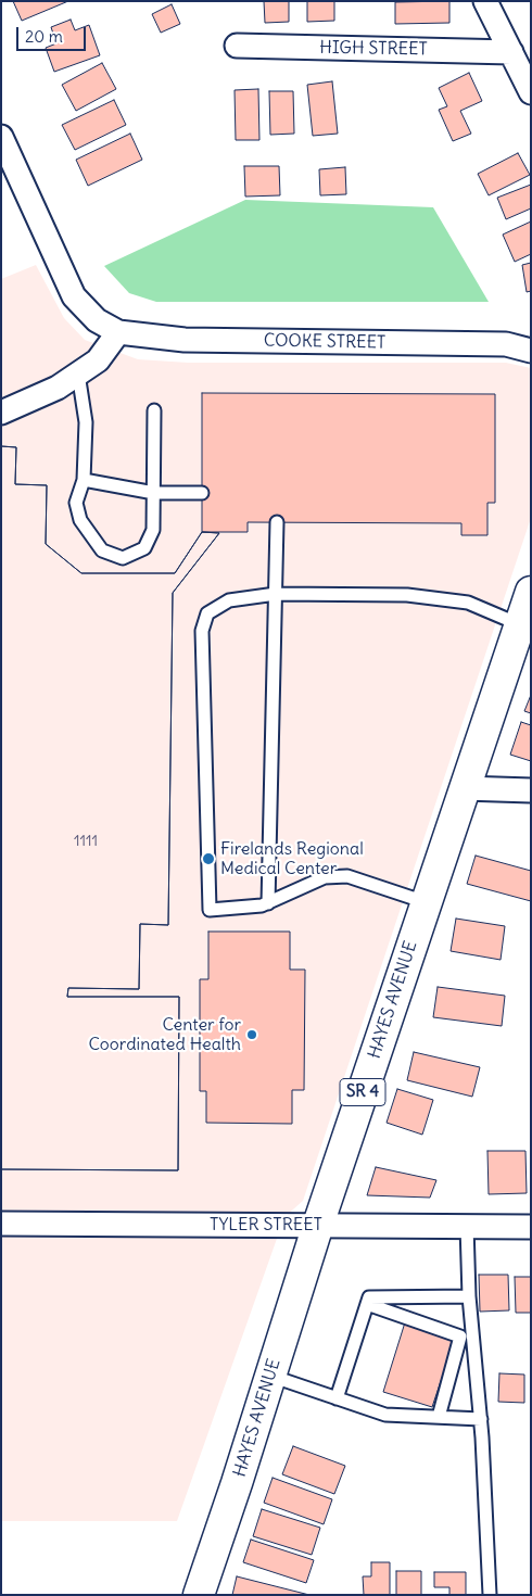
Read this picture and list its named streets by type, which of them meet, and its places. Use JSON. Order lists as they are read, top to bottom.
{
  "streets": {
    "main road": ["HAYES AVENUE", "SR 4"],
    "street": ["HIGH STREET", "COOKE STREET", "TYLER STREET"]
  },
  "crossings": [
    ["HAYES AVENUE", "TYLER STREET"]
  ],
  "places": ["Firelands Regional Medical Center", "Center for Coordinated Health"],
  "house_numbers": ["1111"],
  "scale_bar": "20 m"
}
